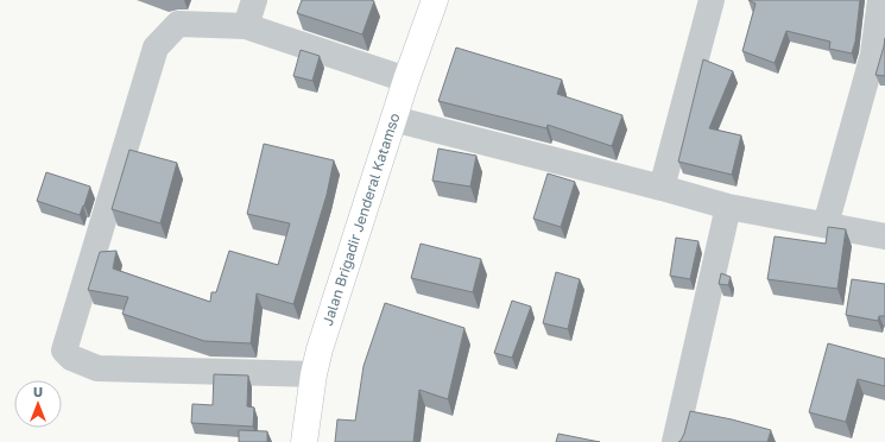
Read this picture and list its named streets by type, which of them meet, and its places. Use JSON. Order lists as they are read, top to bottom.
{
  "streets": {
    "main road": ["Jalan Brigadir Jenderal Katamso"]
  },
  "north": "top"
}
